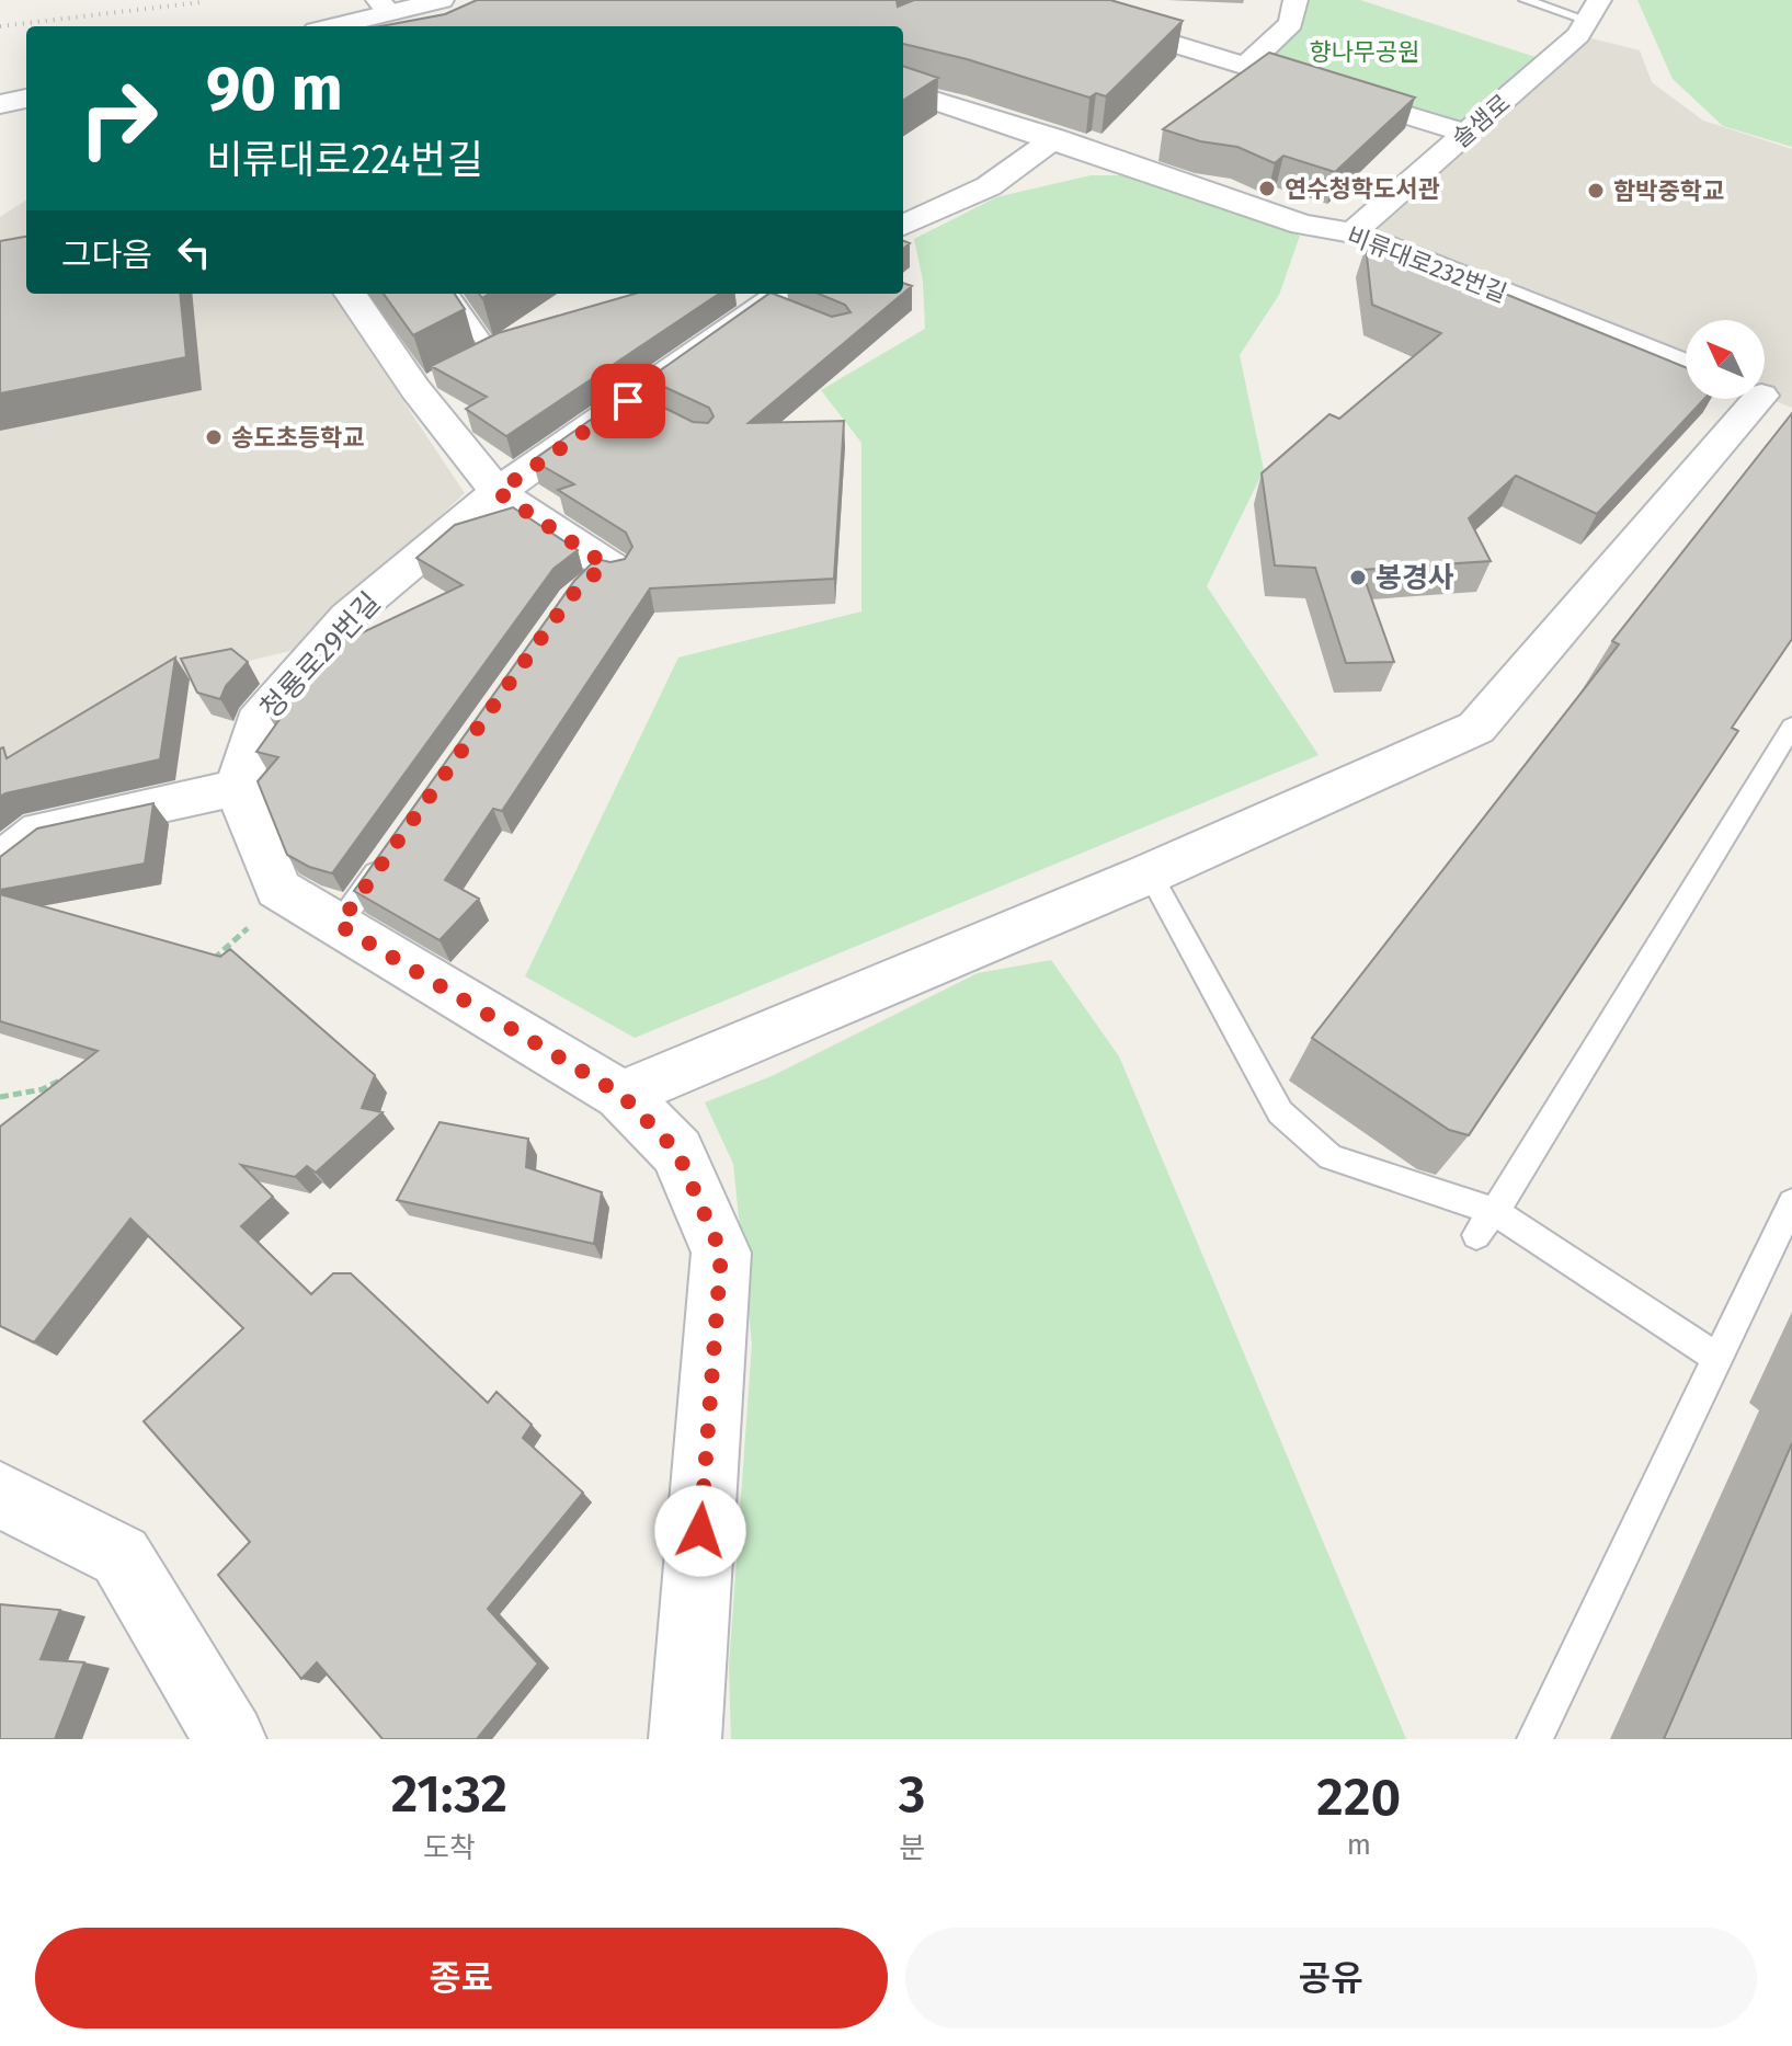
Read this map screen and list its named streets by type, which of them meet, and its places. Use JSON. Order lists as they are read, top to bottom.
{
  "streets": {
    "street": ["솔샘로", "비류대로232번길", "청룡로29번길"]
  },
  "crossings": [
    ["솔샘로", "비류대로232번길"]
  ],
  "parks": ["향나무공원"],
  "places": [
    "연수청학도서관",
    "함박중학교",
    "송도초등학교",
    "봉경사"
  ],
  "north": "top left",
  "page": {
    "turn": ["90 m", "비류대로224번길"],
    "then": "그다음",
    "eta": [
      "21:32",
      "도착",
      "3",
      "분",
      "220",
      "m"
    ],
    "buttons": ["종료", "공유"]
  }
}
